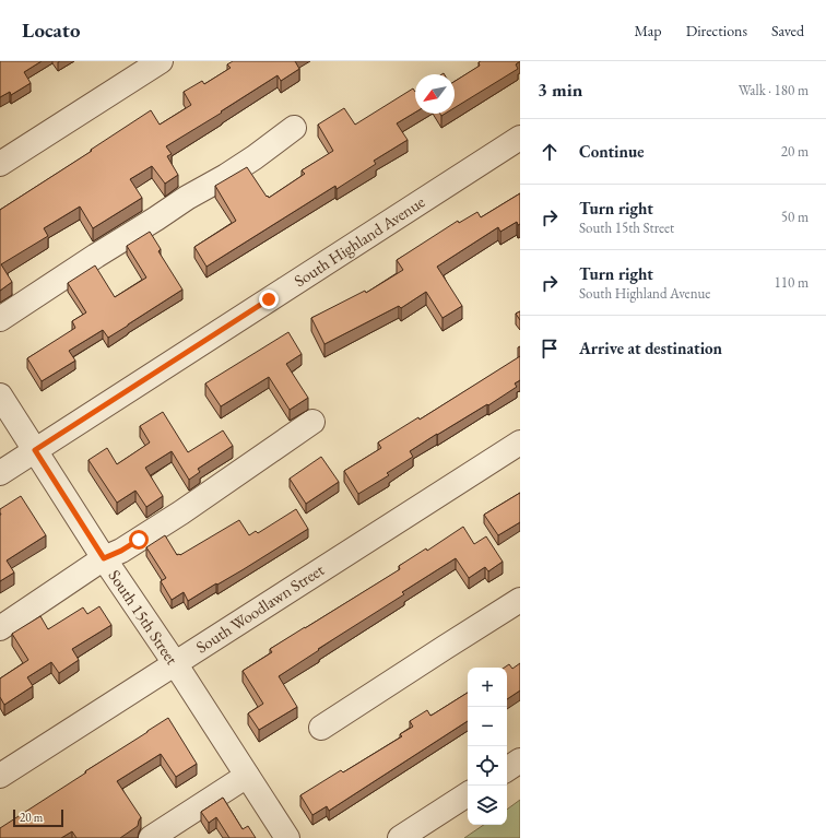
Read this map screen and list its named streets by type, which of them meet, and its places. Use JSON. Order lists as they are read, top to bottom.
{
  "streets": {
    "street": ["South Highland Avenue", "South Woodlawn Street", "South 15th Street"]
  },
  "crossings": [
    ["South Highland Avenue", "South 15th Street"],
    ["South Woodlawn Street", "South 15th Street"]
  ],
  "scale_bar": "20 m",
  "north": "bottom left",
  "page": {
    "header": "Locato",
    "nav": ["Map", "Directions", "Saved"],
    "heading": ["3 min", "Walk · 180 m"],
    "list": [
      ["Continue", "20 m"],
      ["Turn right", "South 15th Street", "50 m"],
      ["Turn right", "South Highland Avenue", "110 m"],
      "Arrive at destination"
    ],
    "map_buttons": ["+", "−"],
    "scale": "20 m"
  }
}
